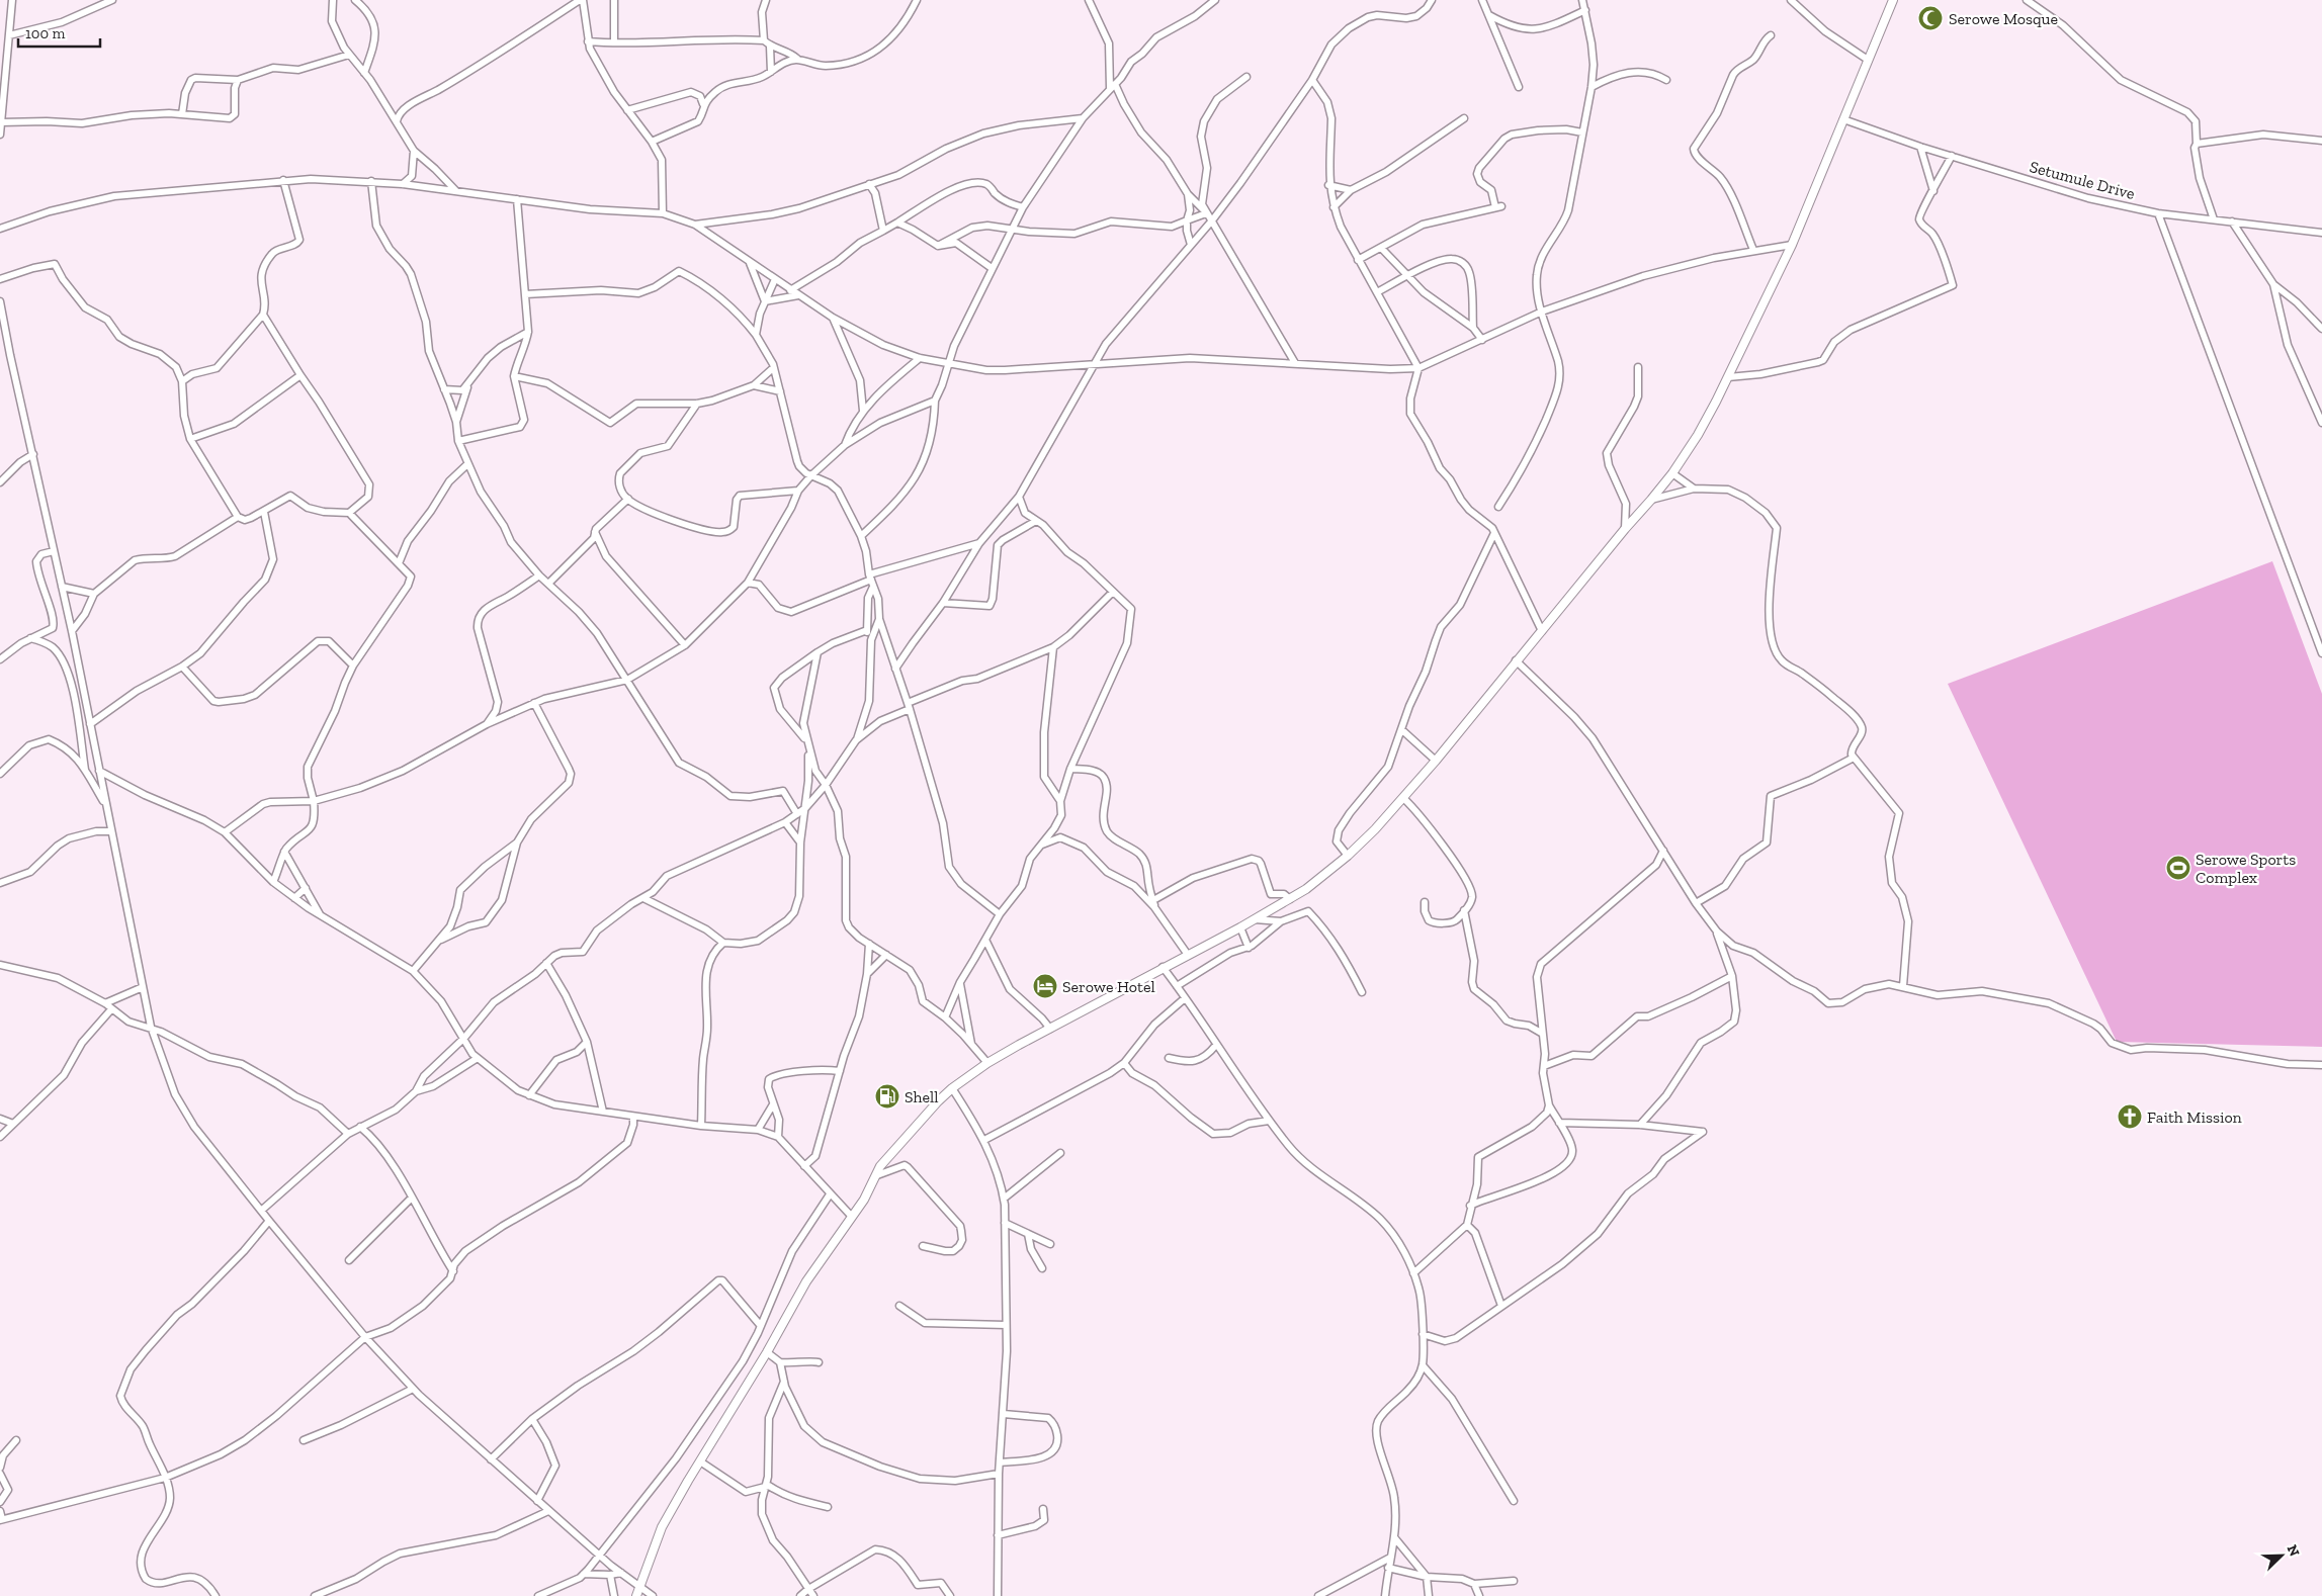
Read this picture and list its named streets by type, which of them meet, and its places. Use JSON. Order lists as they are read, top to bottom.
{
  "streets": {
    "street": ["Setumule Drive"]
  },
  "places": {
    "mosque": ["Serowe Mosque"],
    "sports": ["Serowe Sports Complex"],
    "hotel": ["Serowe Hotel"],
    "fuel station": ["Shell"],
    "church": ["Faith Mission"]
  },
  "scale_bar": "100 m",
  "north": "top right"
}
